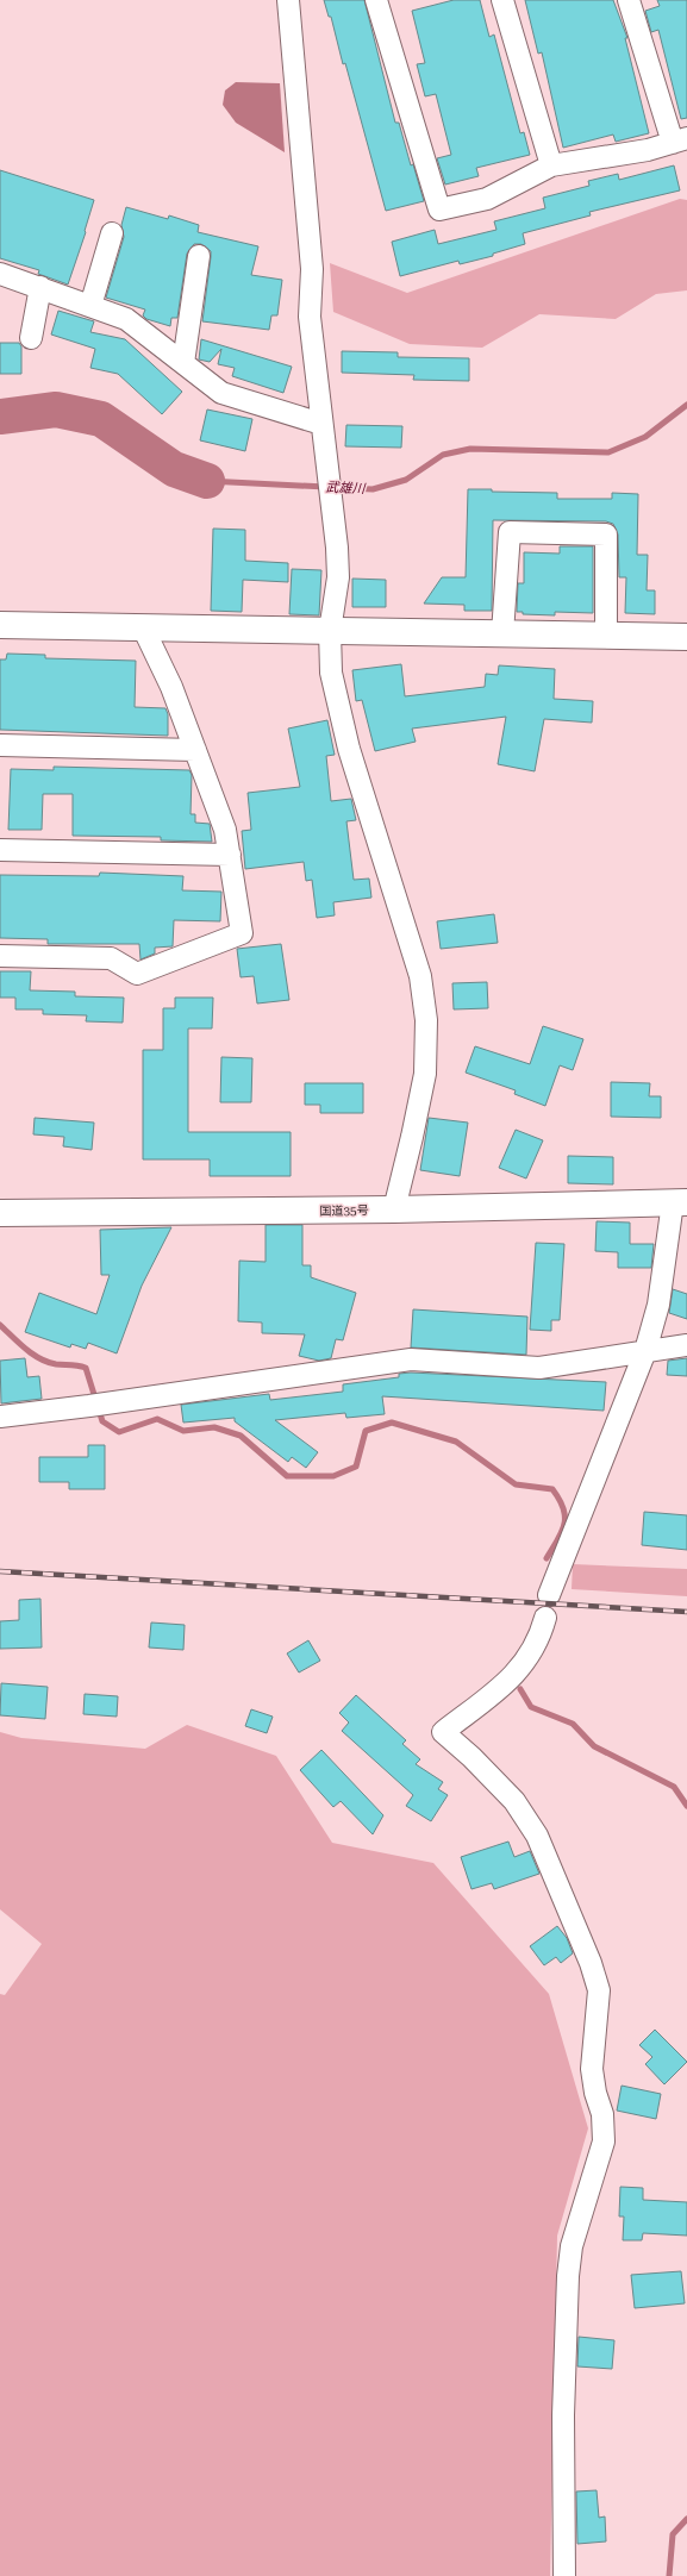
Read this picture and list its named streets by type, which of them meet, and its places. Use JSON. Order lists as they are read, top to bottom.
{
  "streets": {
    "main road": ["国道35号"]
  },
  "water": ["武雄川"]
}
